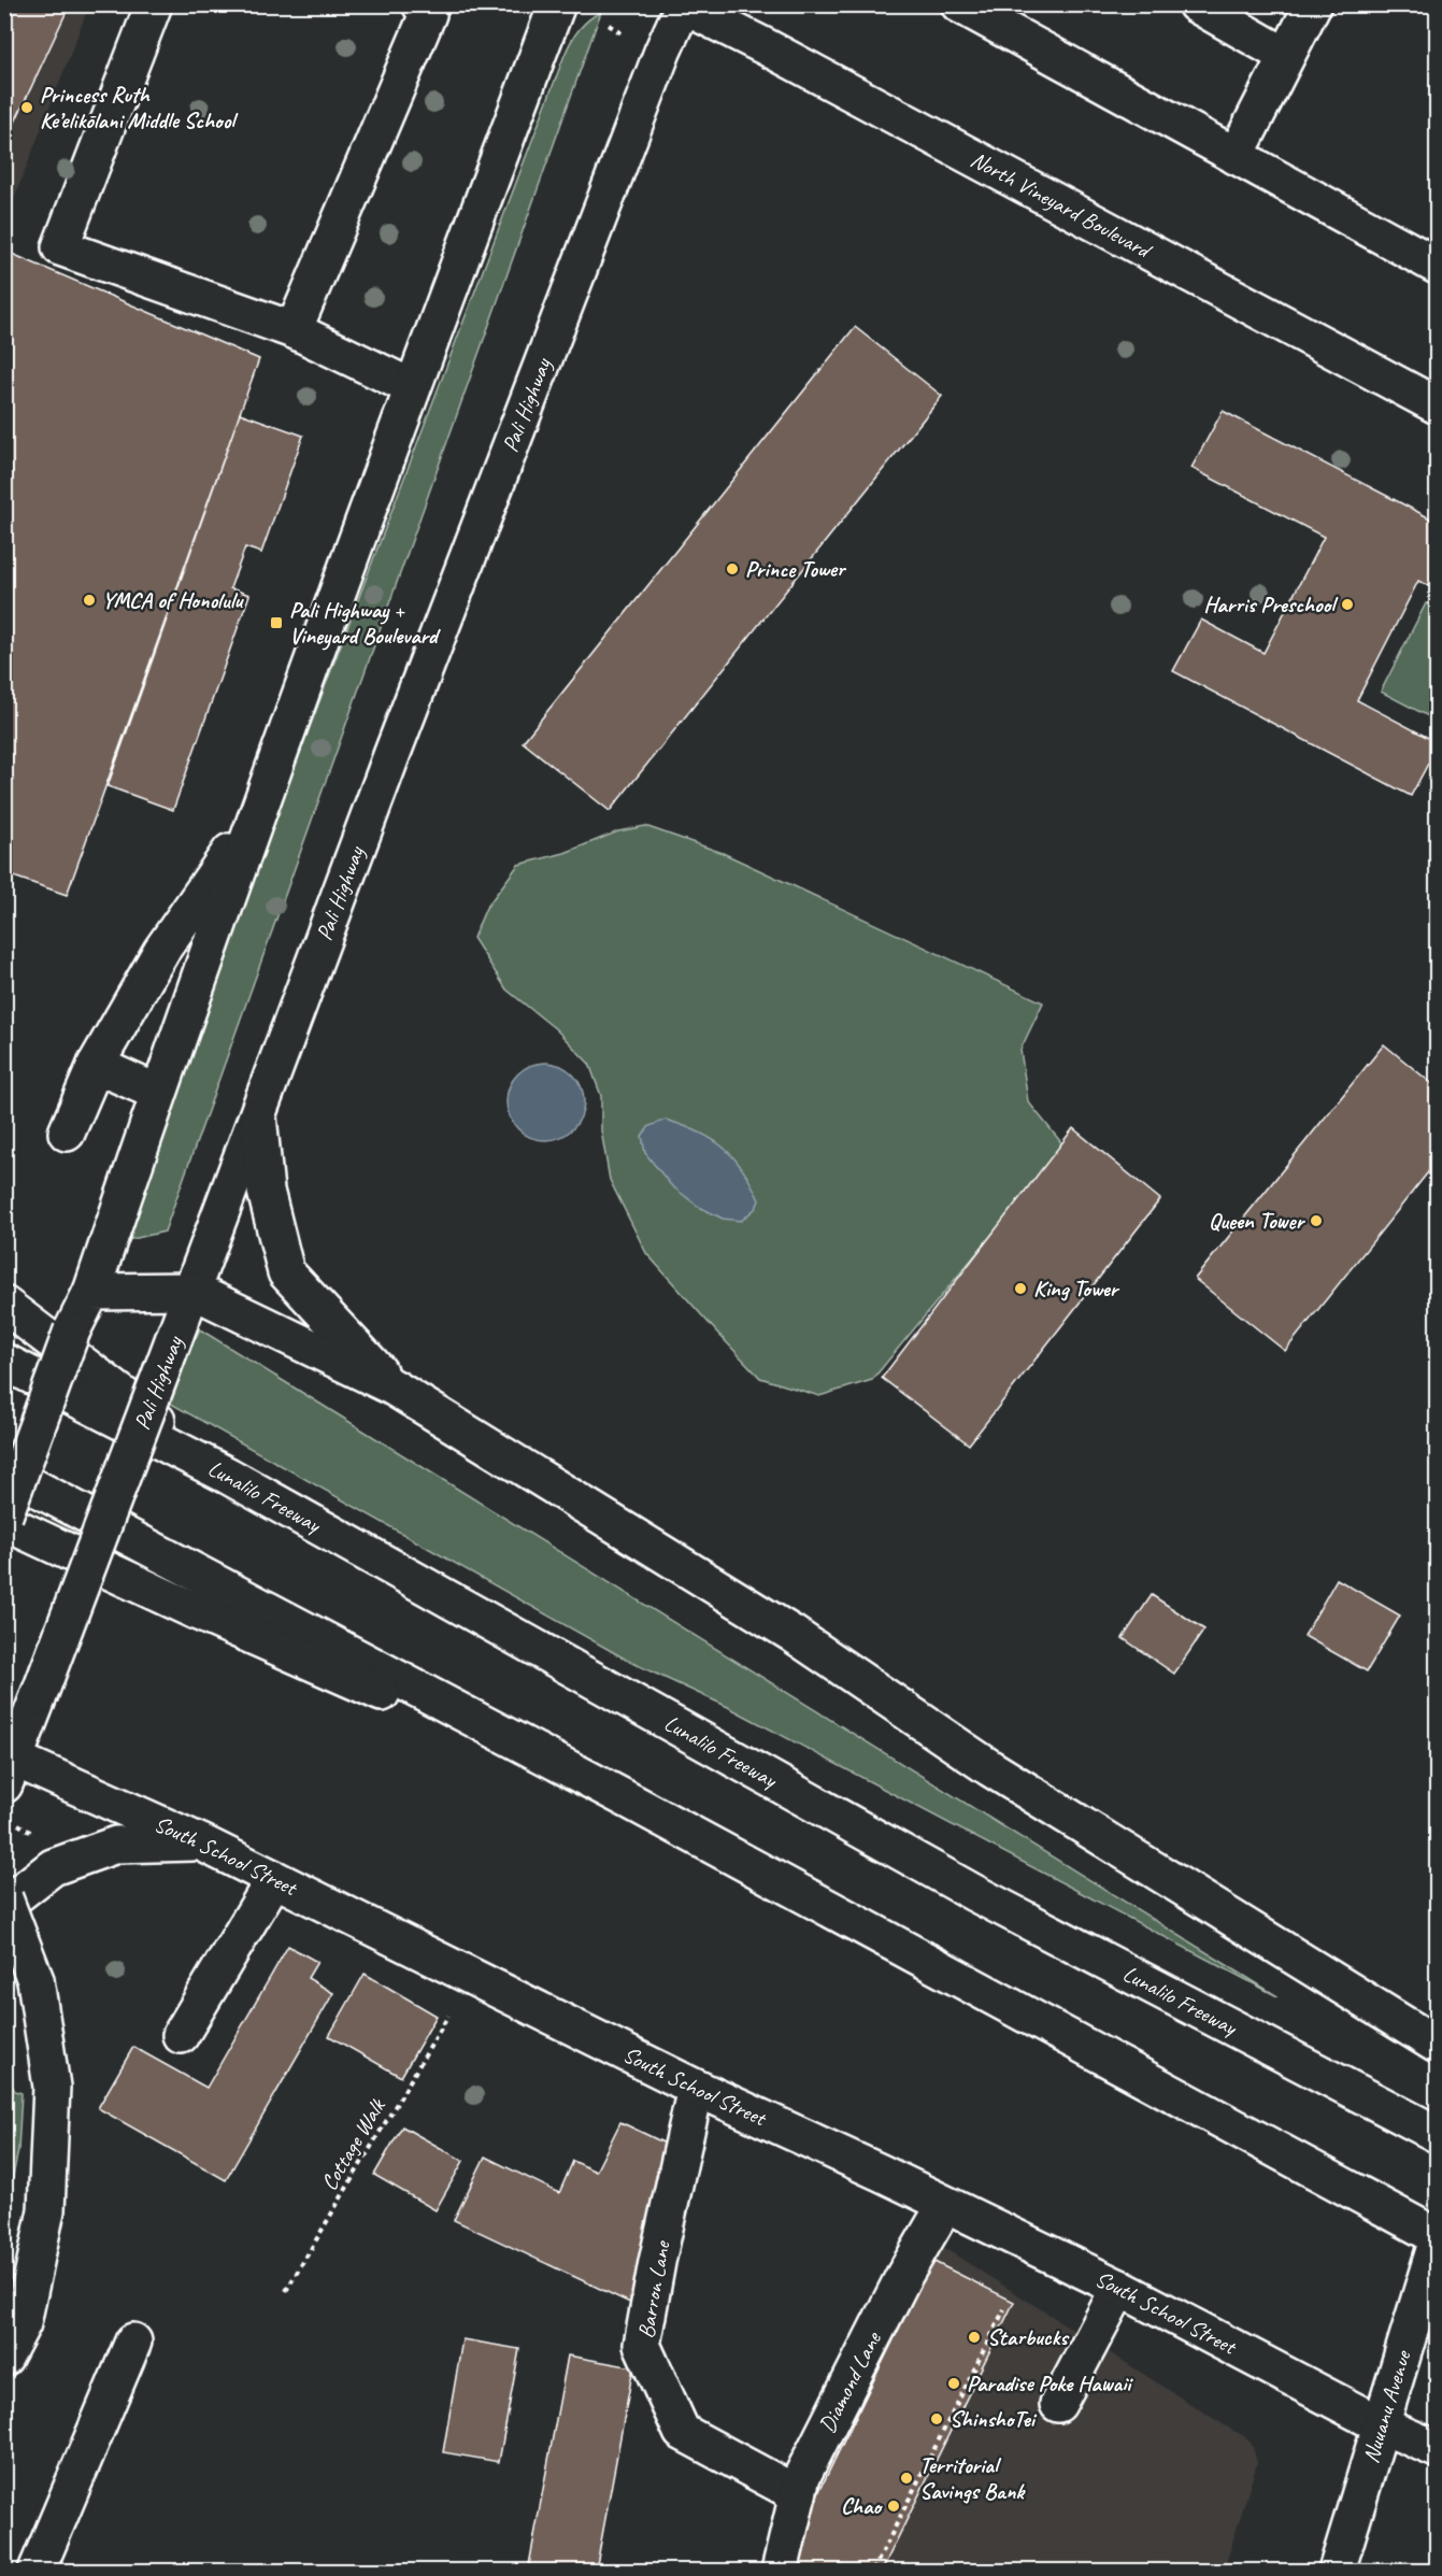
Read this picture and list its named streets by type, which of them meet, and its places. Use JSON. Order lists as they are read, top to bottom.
{
  "streets": {
    "main road": [
      "North Vineyard Boulevard",
      "Pali Highway",
      "Lunalilo Freeway",
      "South School Street",
      "Barron Lane",
      "Diamond Lane",
      "Nuuanu Avenue"
    ],
    "path": ["Cottage Walk"]
  },
  "crossings": [
    ["North Vineyard Boulevard", "Pali Highway"],
    ["Pali Highway", "South School Street"],
    ["South School Street", "Barron Lane"],
    ["South School Street", "Diamond Lane"],
    ["South School Street", "Nuuanu Avenue"],
    ["Barron Lane", "Diamond Lane"]
  ],
  "places": {
    "other": [
      "Princess Ruth Ke’elikōlani Middle School",
      "Prince Tower",
      "YMCA of Honolulu",
      "Harris Preschool",
      "Queen Tower",
      "King Tower",
      "Starbucks",
      "Paradise Poke Hawaii",
      "ShinshoTei",
      "Territorial Savings Bank",
      "Chao"
    ],
    "transit": ["Pali Highway + Vineyard Boulevard"]
  }
}
